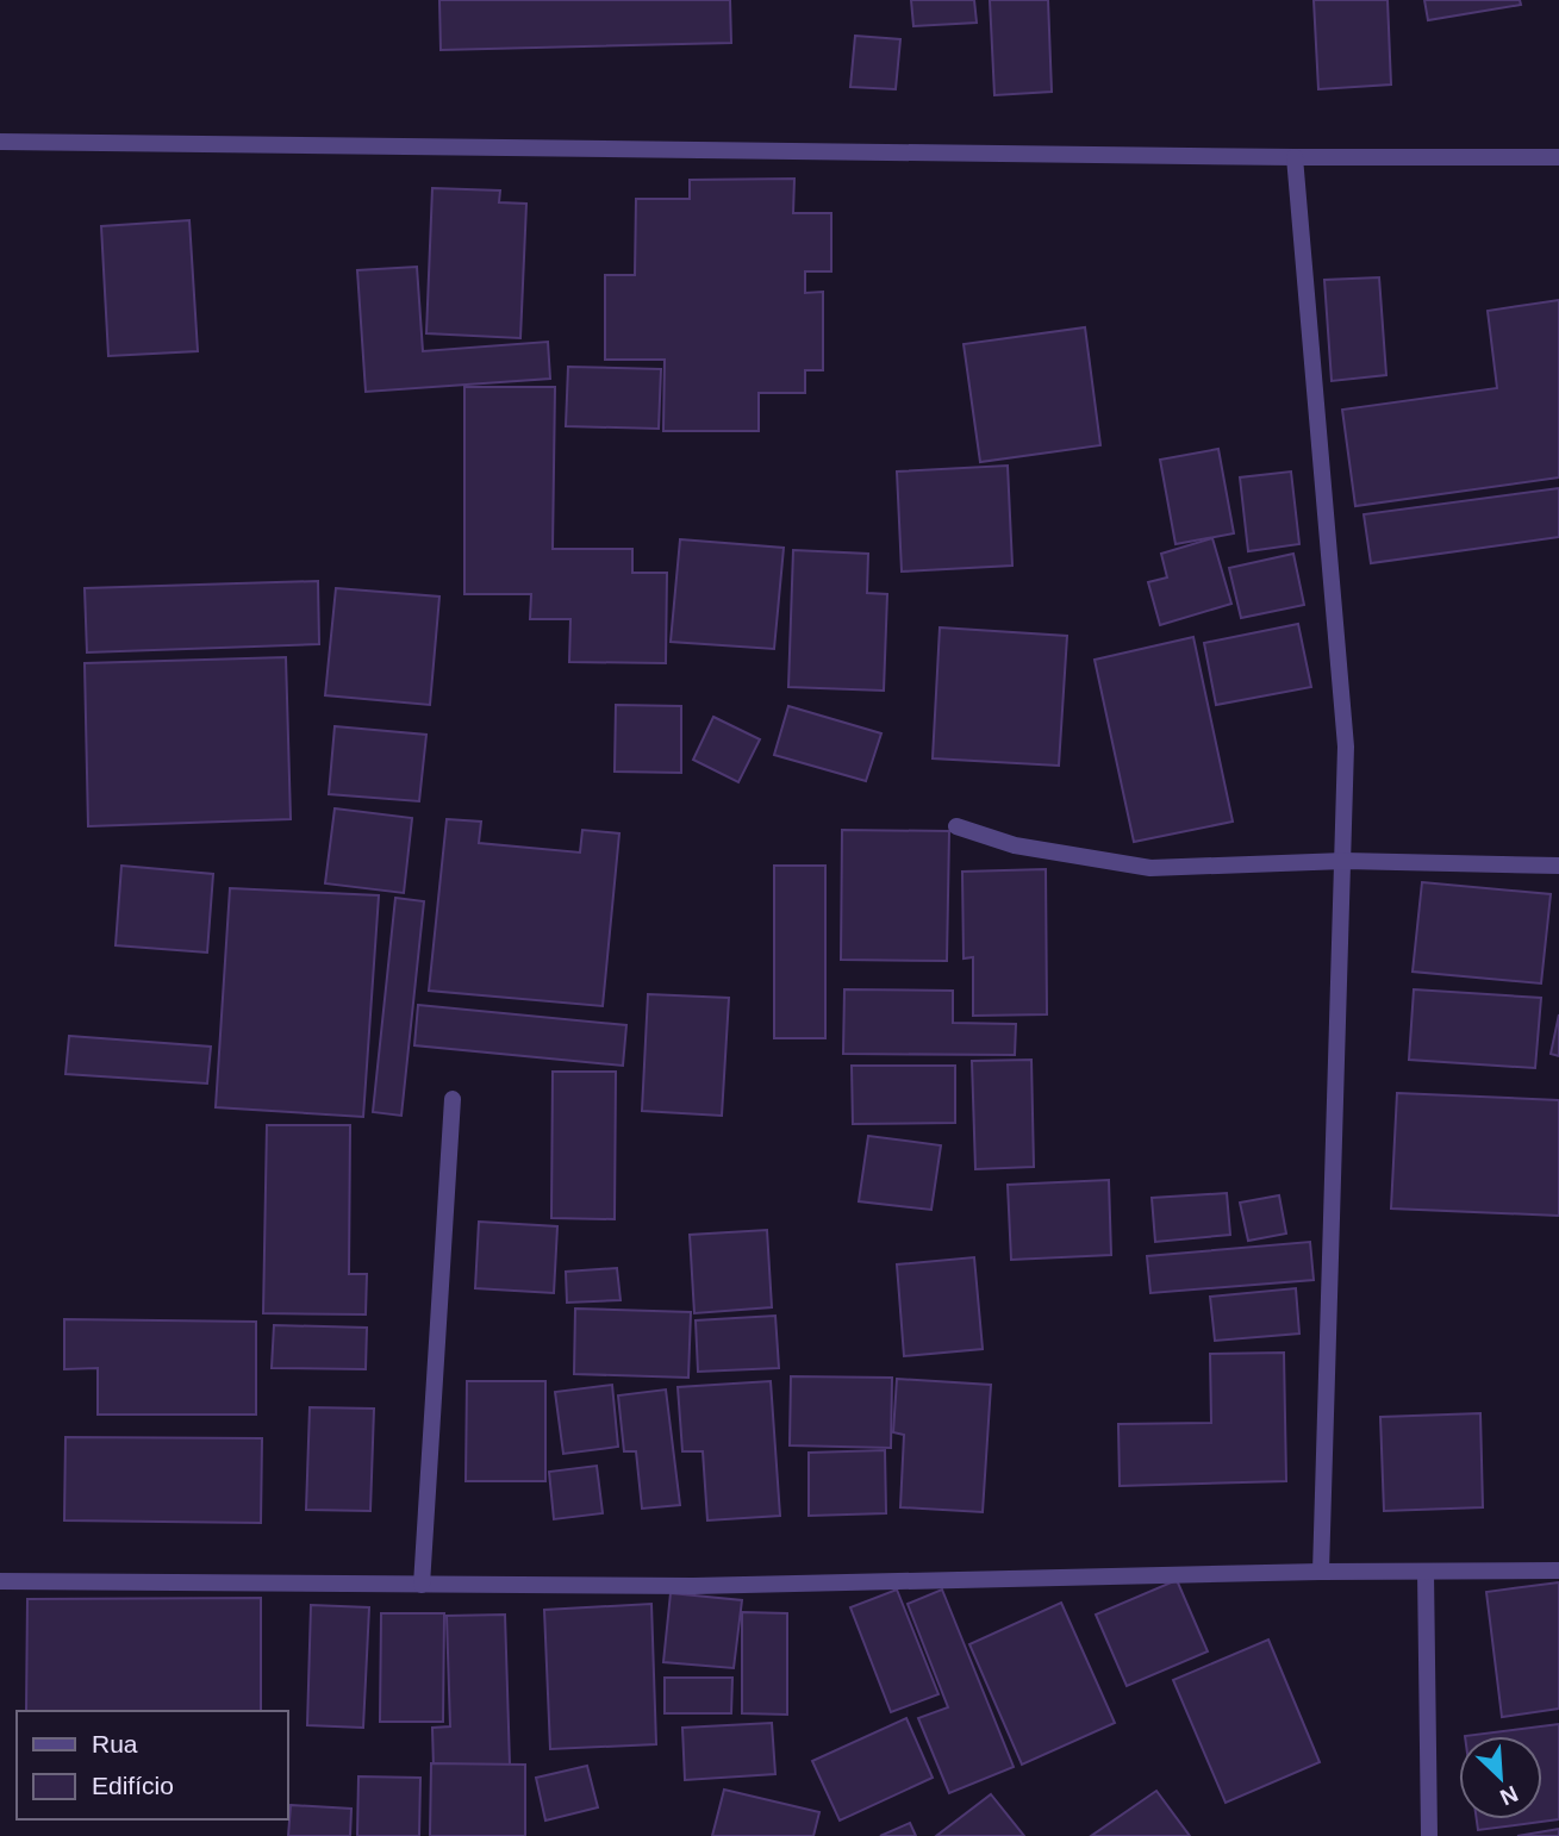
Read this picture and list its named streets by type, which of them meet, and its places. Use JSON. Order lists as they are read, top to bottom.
{
  "legend": ["Rua", "Edifício"],
  "north": "bottom right"
}
